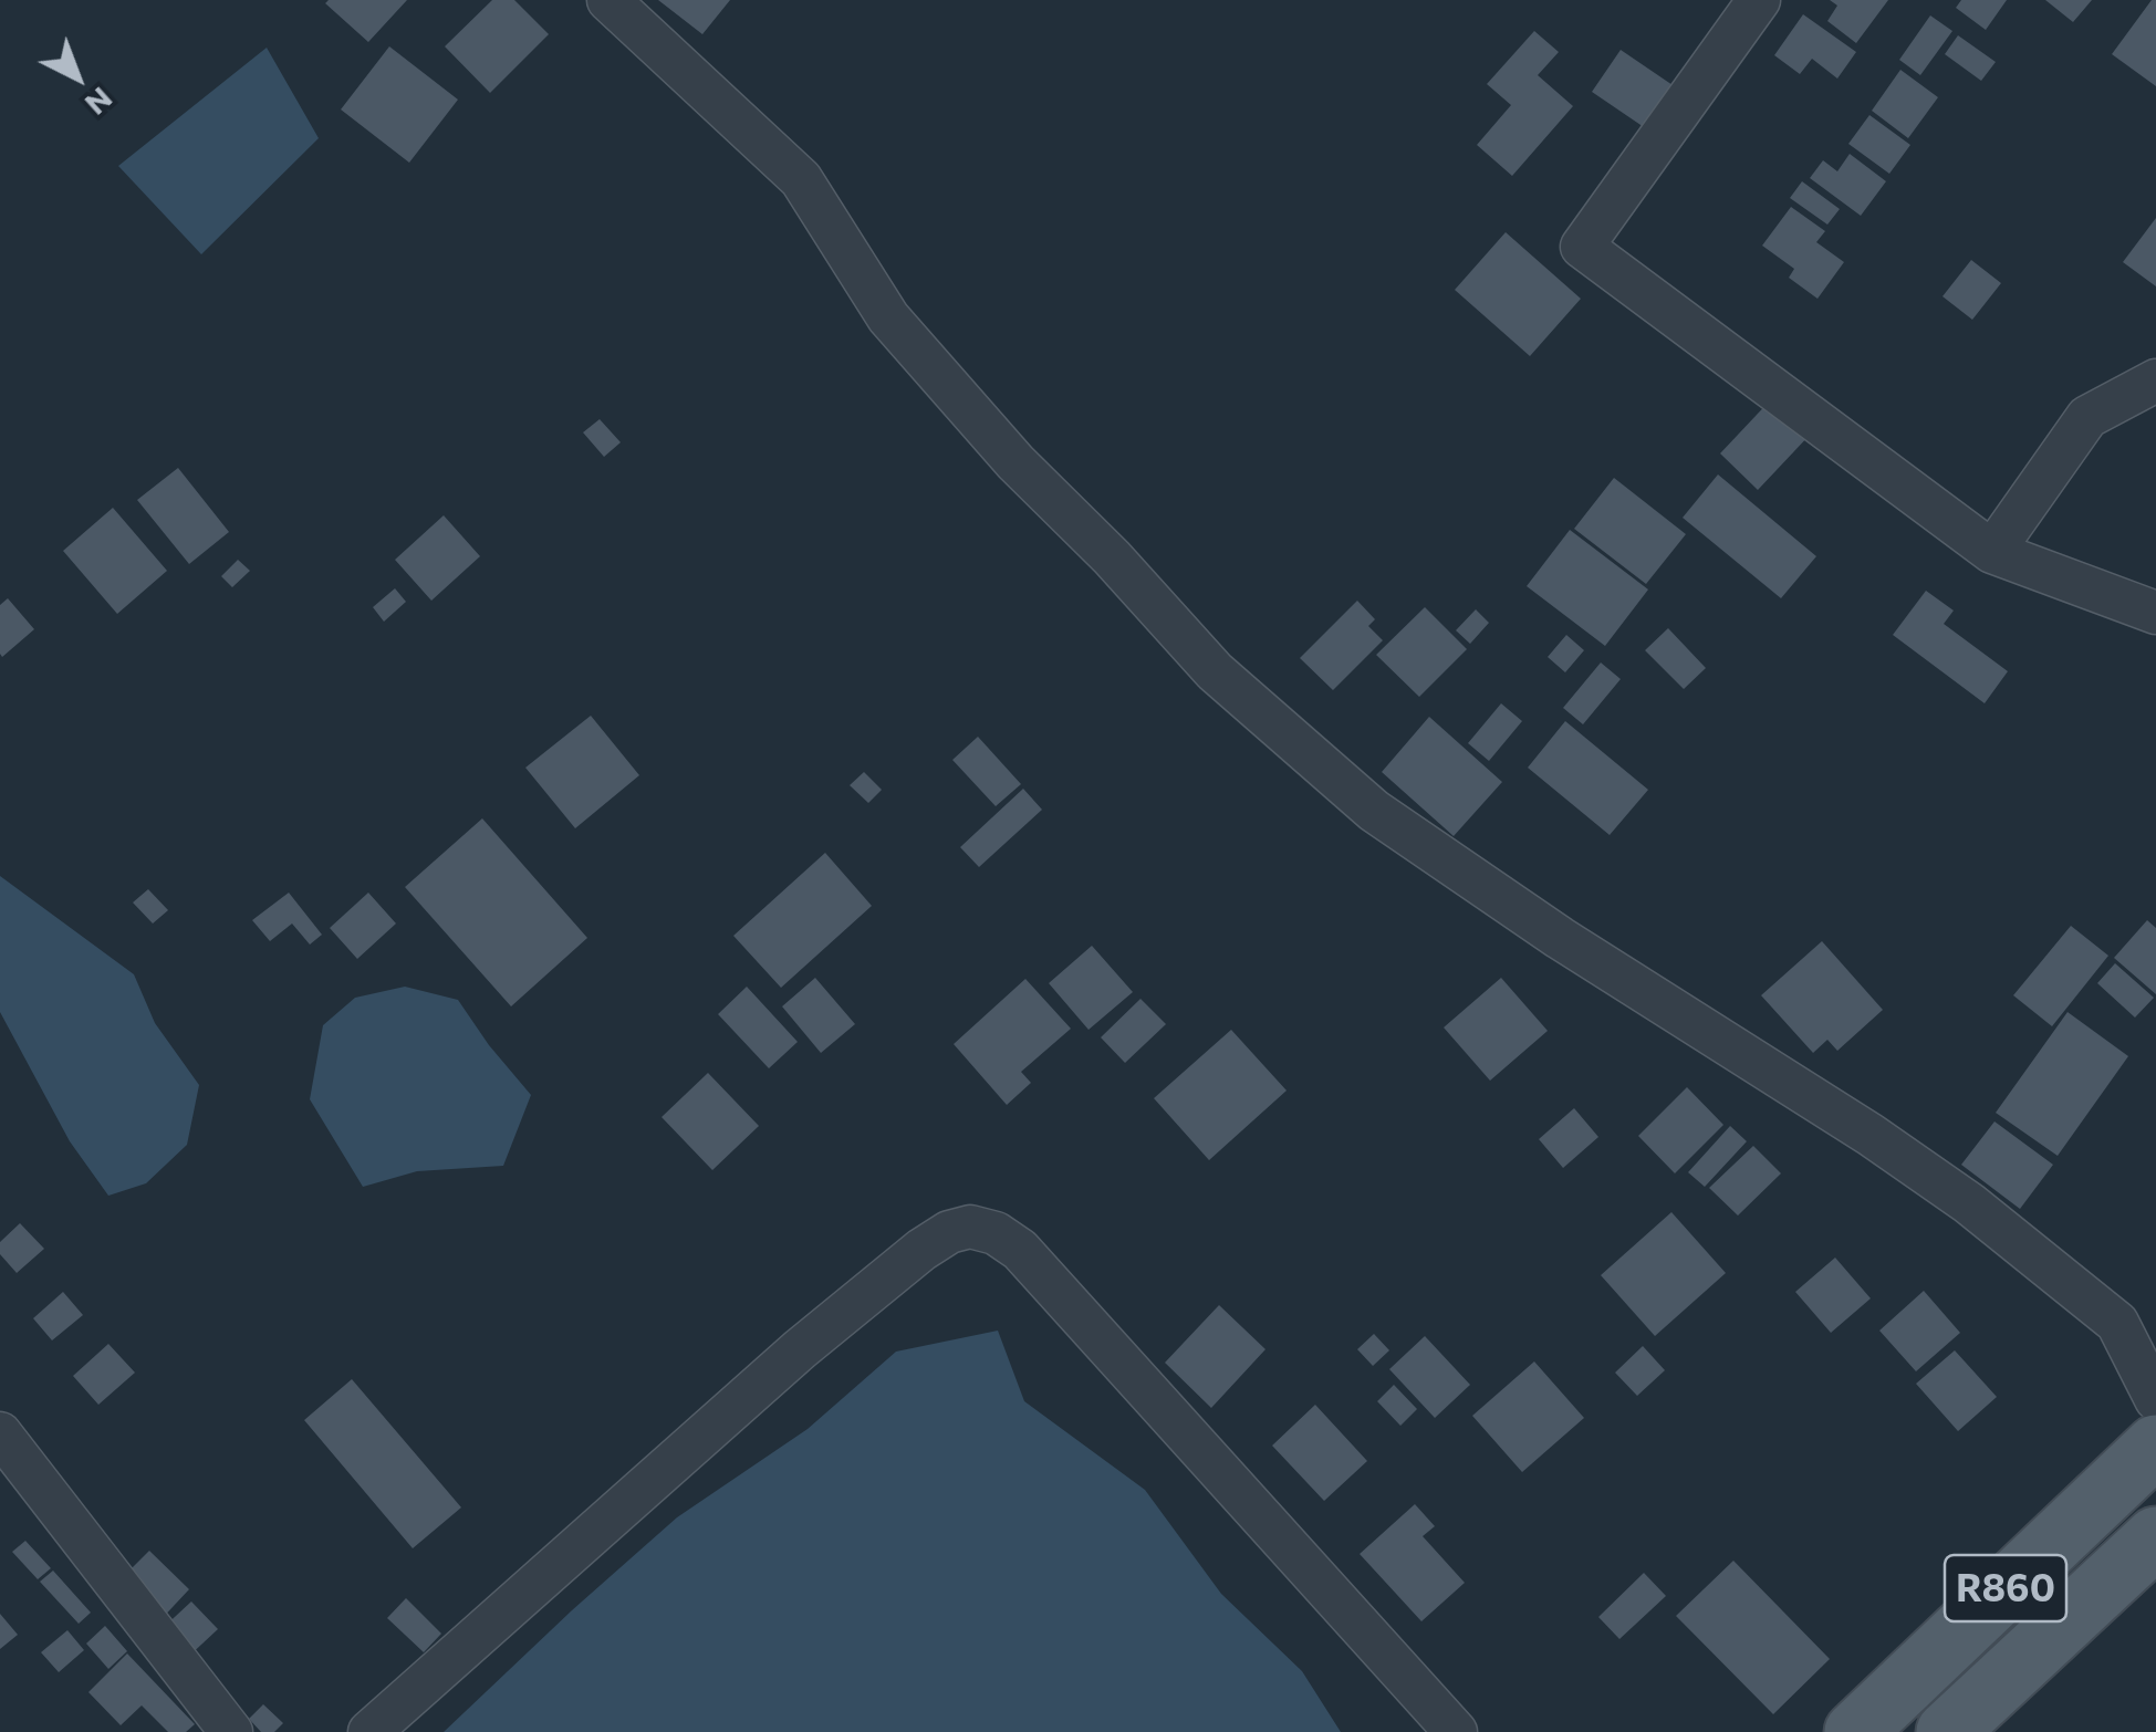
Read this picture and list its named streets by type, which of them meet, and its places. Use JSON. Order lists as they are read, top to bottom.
{
  "streets": {
    "main road": ["R860"]
  },
  "north": "bottom right"
}
